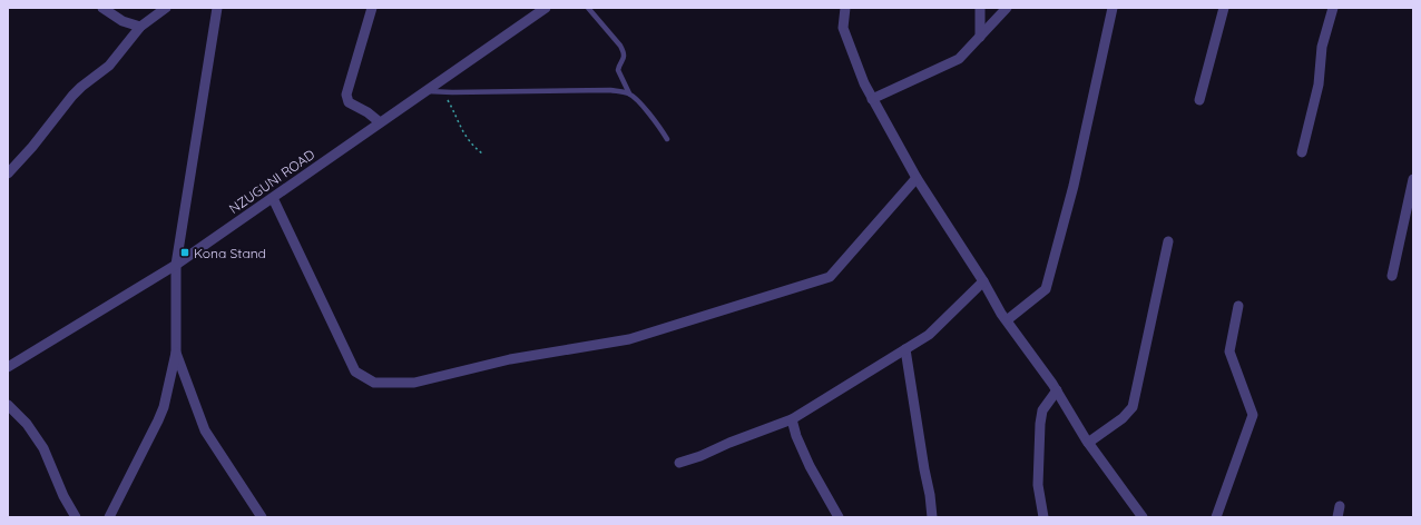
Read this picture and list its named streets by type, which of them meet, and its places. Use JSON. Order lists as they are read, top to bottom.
{
  "streets": {
    "street": ["NZUGUNI ROAD"]
  },
  "places": {
    "transit": ["Kona Stand"]
  }
}
